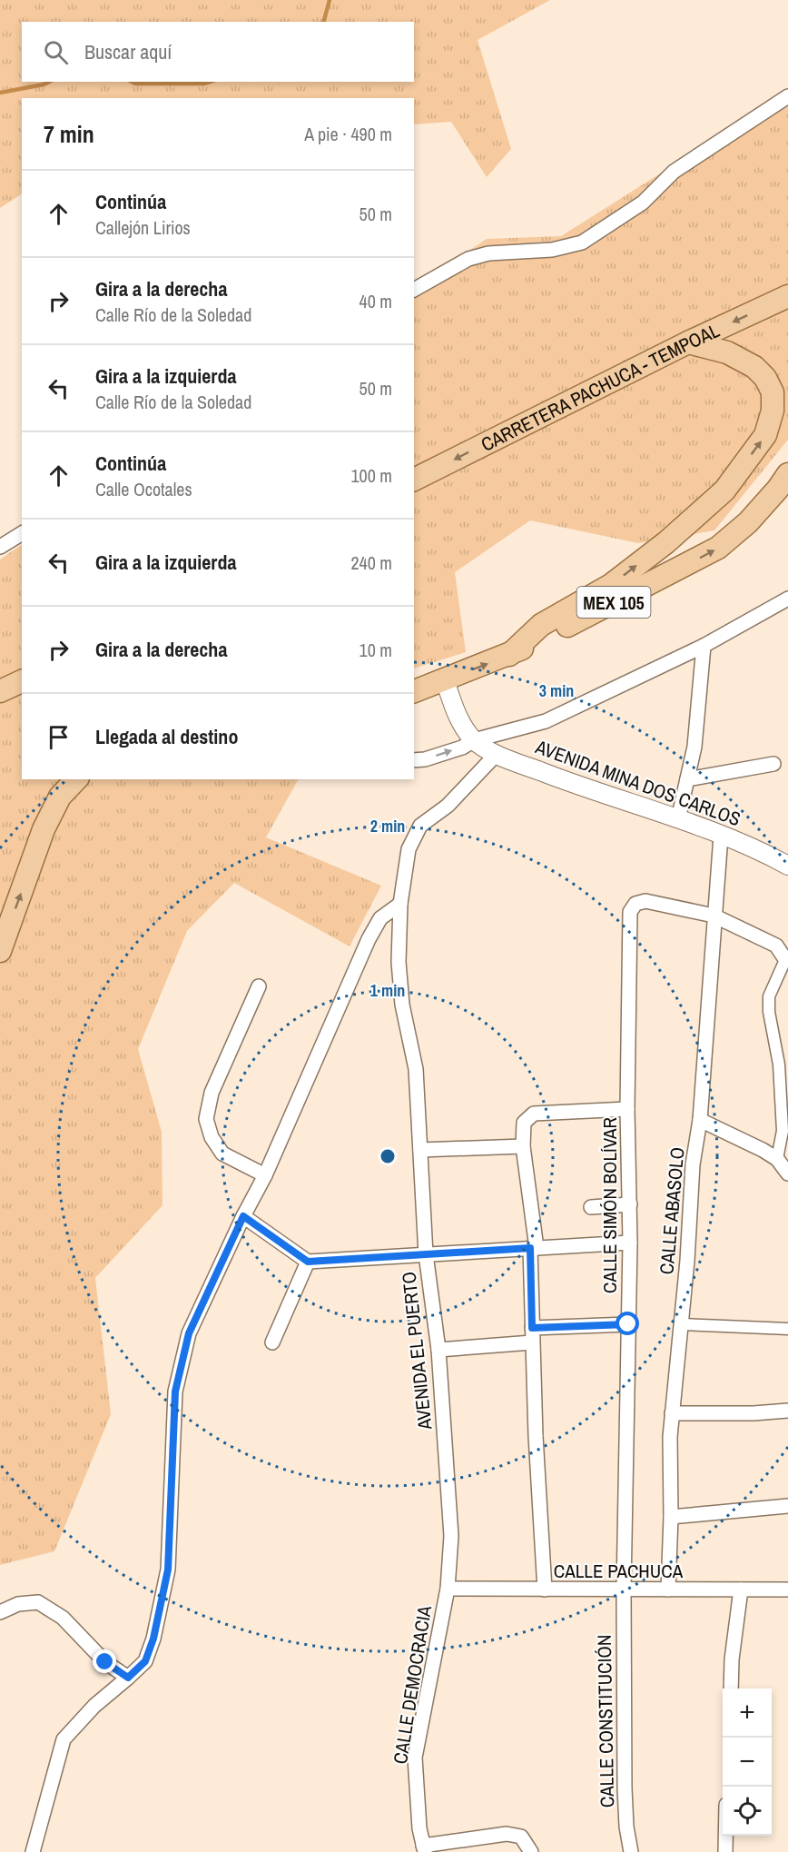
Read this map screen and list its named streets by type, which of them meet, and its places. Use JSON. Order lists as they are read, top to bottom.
{
  "streets": {
    "main road": ["CARRETERA PACHUCA - TEMPOAL", "MEX 105"],
    "street": [
      "AVENIDA MINA DOS CARLOS",
      "CALLE SIMÓN BOLÍVAR",
      "CALLE ABASOLO",
      "AVENIDA EL PUERTO",
      "CALLE PACHUCA",
      "CALLE DEMOCRACIA",
      "CALLE CONSTITUCIÓN"
    ]
  },
  "crossings": [
    ["MEX 105", "AVENIDA MINA DOS CARLOS"],
    ["AVENIDA MINA DOS CARLOS", "CALLE ABASOLO"],
    ["AVENIDA MINA DOS CARLOS", "AVENIDA EL PUERTO"],
    ["CALLE SIMÓN BOLÍVAR", "CALLE ABASOLO"],
    ["CALLE SIMÓN BOLÍVAR", "CALLE PACHUCA"],
    ["CALLE SIMÓN BOLÍVAR", "CALLE CONSTITUCIÓN"],
    ["CALLE ABASOLO", "CALLE PACHUCA"],
    ["AVENIDA EL PUERTO", "CALLE PACHUCA"],
    ["AVENIDA EL PUERTO", "CALLE DEMOCRACIA"],
    ["CALLE PACHUCA", "CALLE DEMOCRACIA"],
    ["CALLE PACHUCA", "CALLE CONSTITUCIÓN"]
  ],
  "one_way": ["CARRETERA PACHUCA - TEMPOAL"],
  "page": {
    "search": "Buscar aquí",
    "heading": ["7 min", "A pie · 490 m"],
    "list": [
      ["Continúa", "Callejón Lirios", "50 m"],
      ["Gira a la derecha", "Calle Río de la Soledad", "40 m"],
      ["Gira a la izquierda", "Calle Río de la Soledad", "50 m"],
      ["Continúa", "Calle Ocotales", "100 m"],
      ["Gira a la izquierda", "240 m"],
      ["Gira a la derecha", "10 m"],
      "Llegada al destino"
    ],
    "map_buttons": ["+", "−"]
  },
  "rings": ["3 min", "2 min", "1 min"]
}
